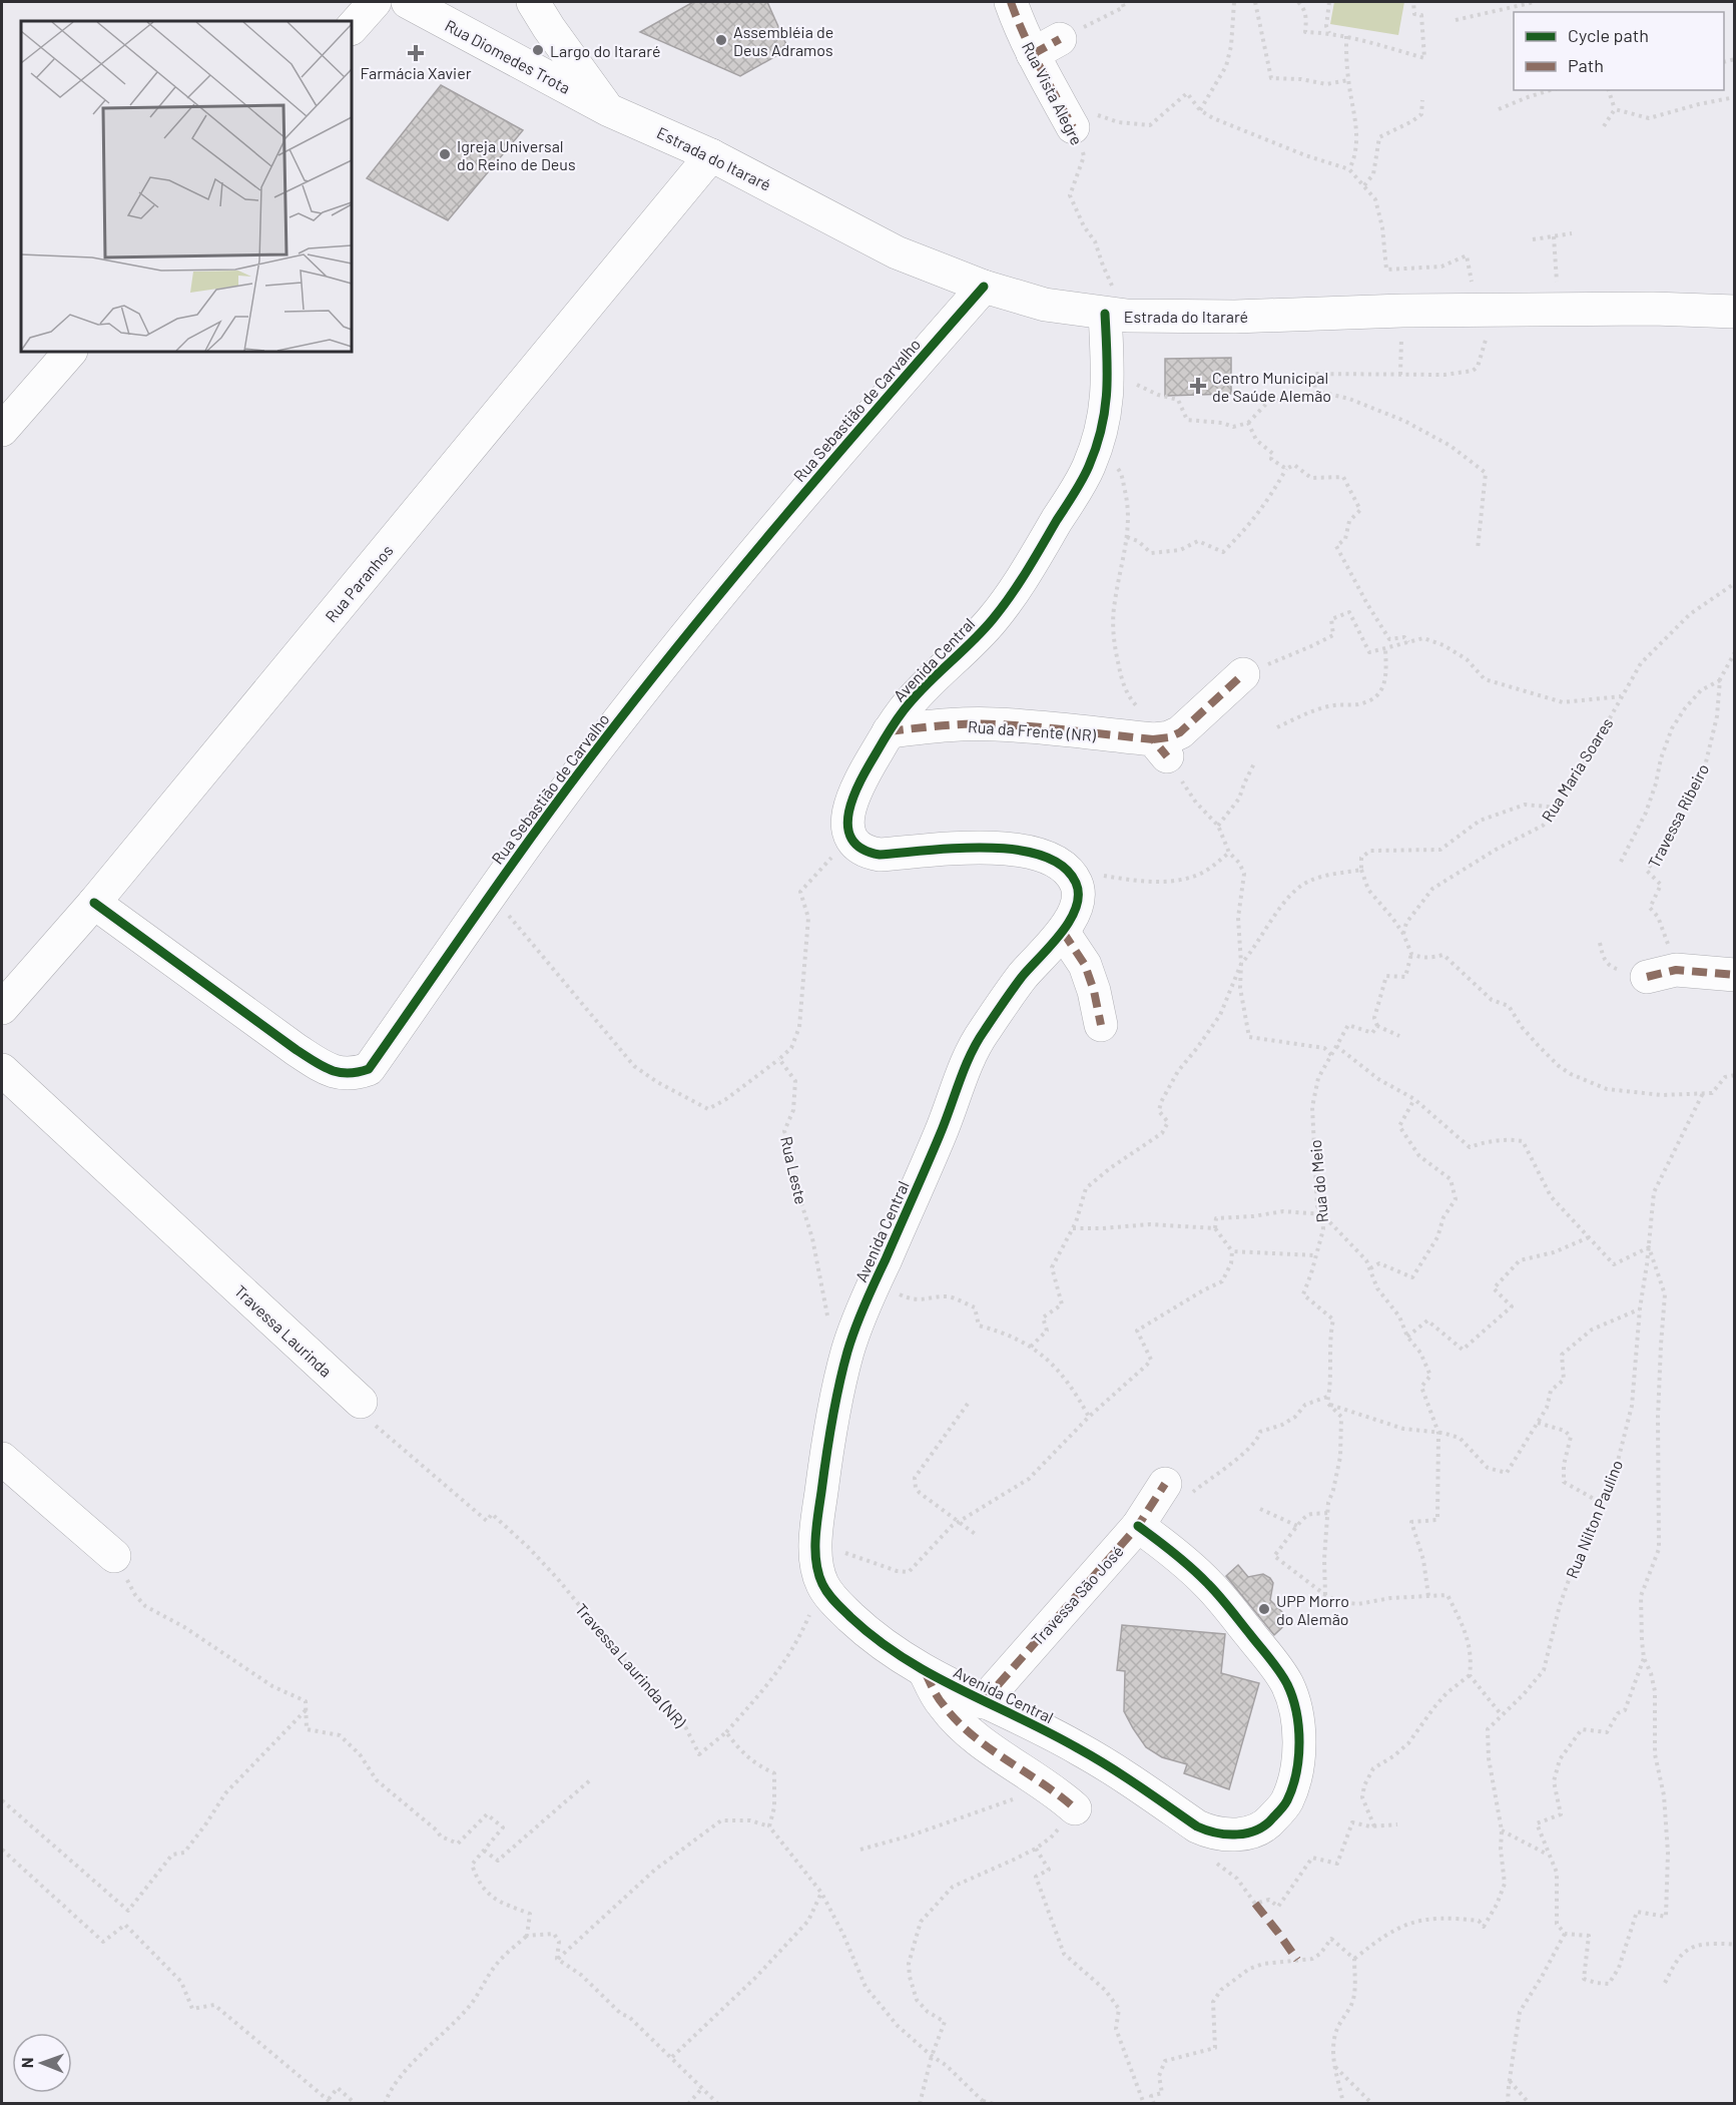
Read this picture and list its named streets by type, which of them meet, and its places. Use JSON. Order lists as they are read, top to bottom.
{
  "streets": {
    "street": [
      "Rua Diomedes Trota",
      "Rua Vista Alegre",
      "Estrada do Itararé",
      "Rua Sebastião de Carvalho",
      "Rua Paranhos",
      "Avenida Central",
      "Rua da Frente (NR)",
      "Travessa Laurinda",
      "Travessa São José"
    ],
    "path": [
      "Rua Maria Soares",
      "Travessa Ribeiro",
      "Rua Leste",
      "Rua do Meio",
      "Rua Nilton Paulino",
      "Travessa Laurinda (NR)"
    ]
  },
  "crossings": [
    ["Rua Diomedes Trota", "Estrada do Itararé"],
    ["Rua Vista Alegre", "Estrada do Itararé"],
    ["Rua Vista Alegre", "Avenida Central"],
    ["Estrada do Itararé", "Rua Sebastião de Carvalho"],
    ["Estrada do Itararé", "Rua Paranhos"],
    ["Estrada do Itararé", "Avenida Central"],
    ["Rua Sebastião de Carvalho", "Rua Paranhos"],
    ["Avenida Central", "Rua da Frente (NR)"],
    ["Avenida Central", "Rua Leste"],
    ["Avenida Central", "Travessa São José"],
    ["Travessa Laurinda", "Travessa Laurinda (NR)"]
  ],
  "places": {
    "other": [
      "Assembléia de Deus Adramos",
      "Largo do Itararé",
      "Igreja Universal do Reino de Deus",
      "UPP Morro do Alemão"
    ],
    "health": ["Farmácia Xavier", "Centro Municipal de Saúde Alemão"]
  },
  "legend": ["Cycle path", "Path"],
  "north": "left"
}
